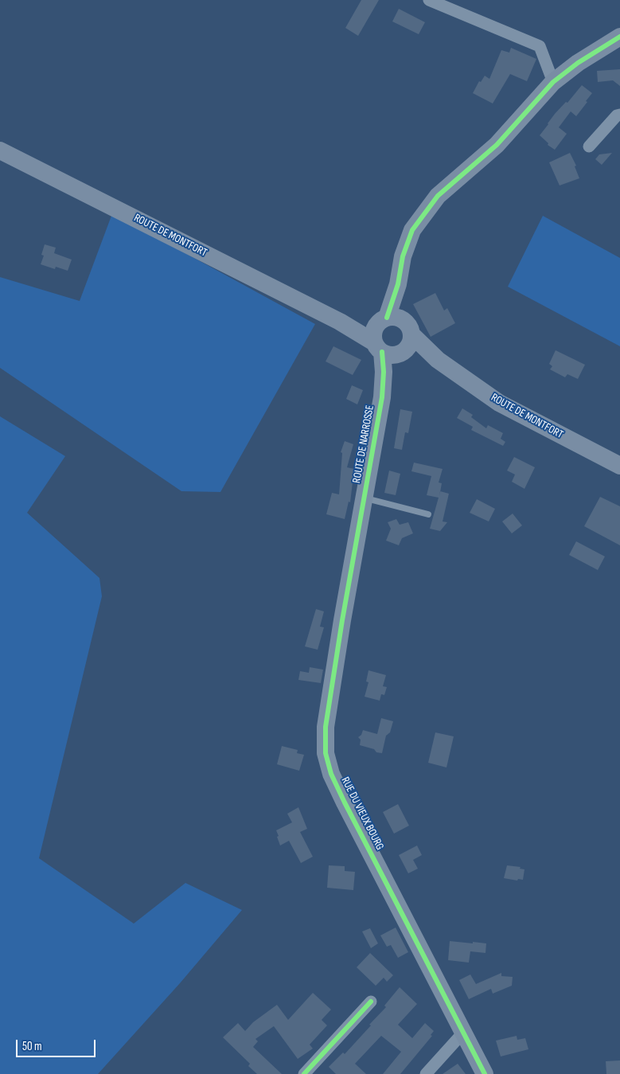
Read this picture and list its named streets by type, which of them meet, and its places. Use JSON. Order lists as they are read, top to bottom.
{
  "streets": {
    "street": ["ROUTE DE MONTFORT", "ROUTE DE NARROSSE", "RUE DU VIEUX BOURG"]
  },
  "crossings": [
    ["ROUTE DE MONTFORT", "ROUTE DE NARROSSE"],
    ["ROUTE DE NARROSSE", "RUE DU VIEUX BOURG"]
  ],
  "scale_bar": "50 m"
}
